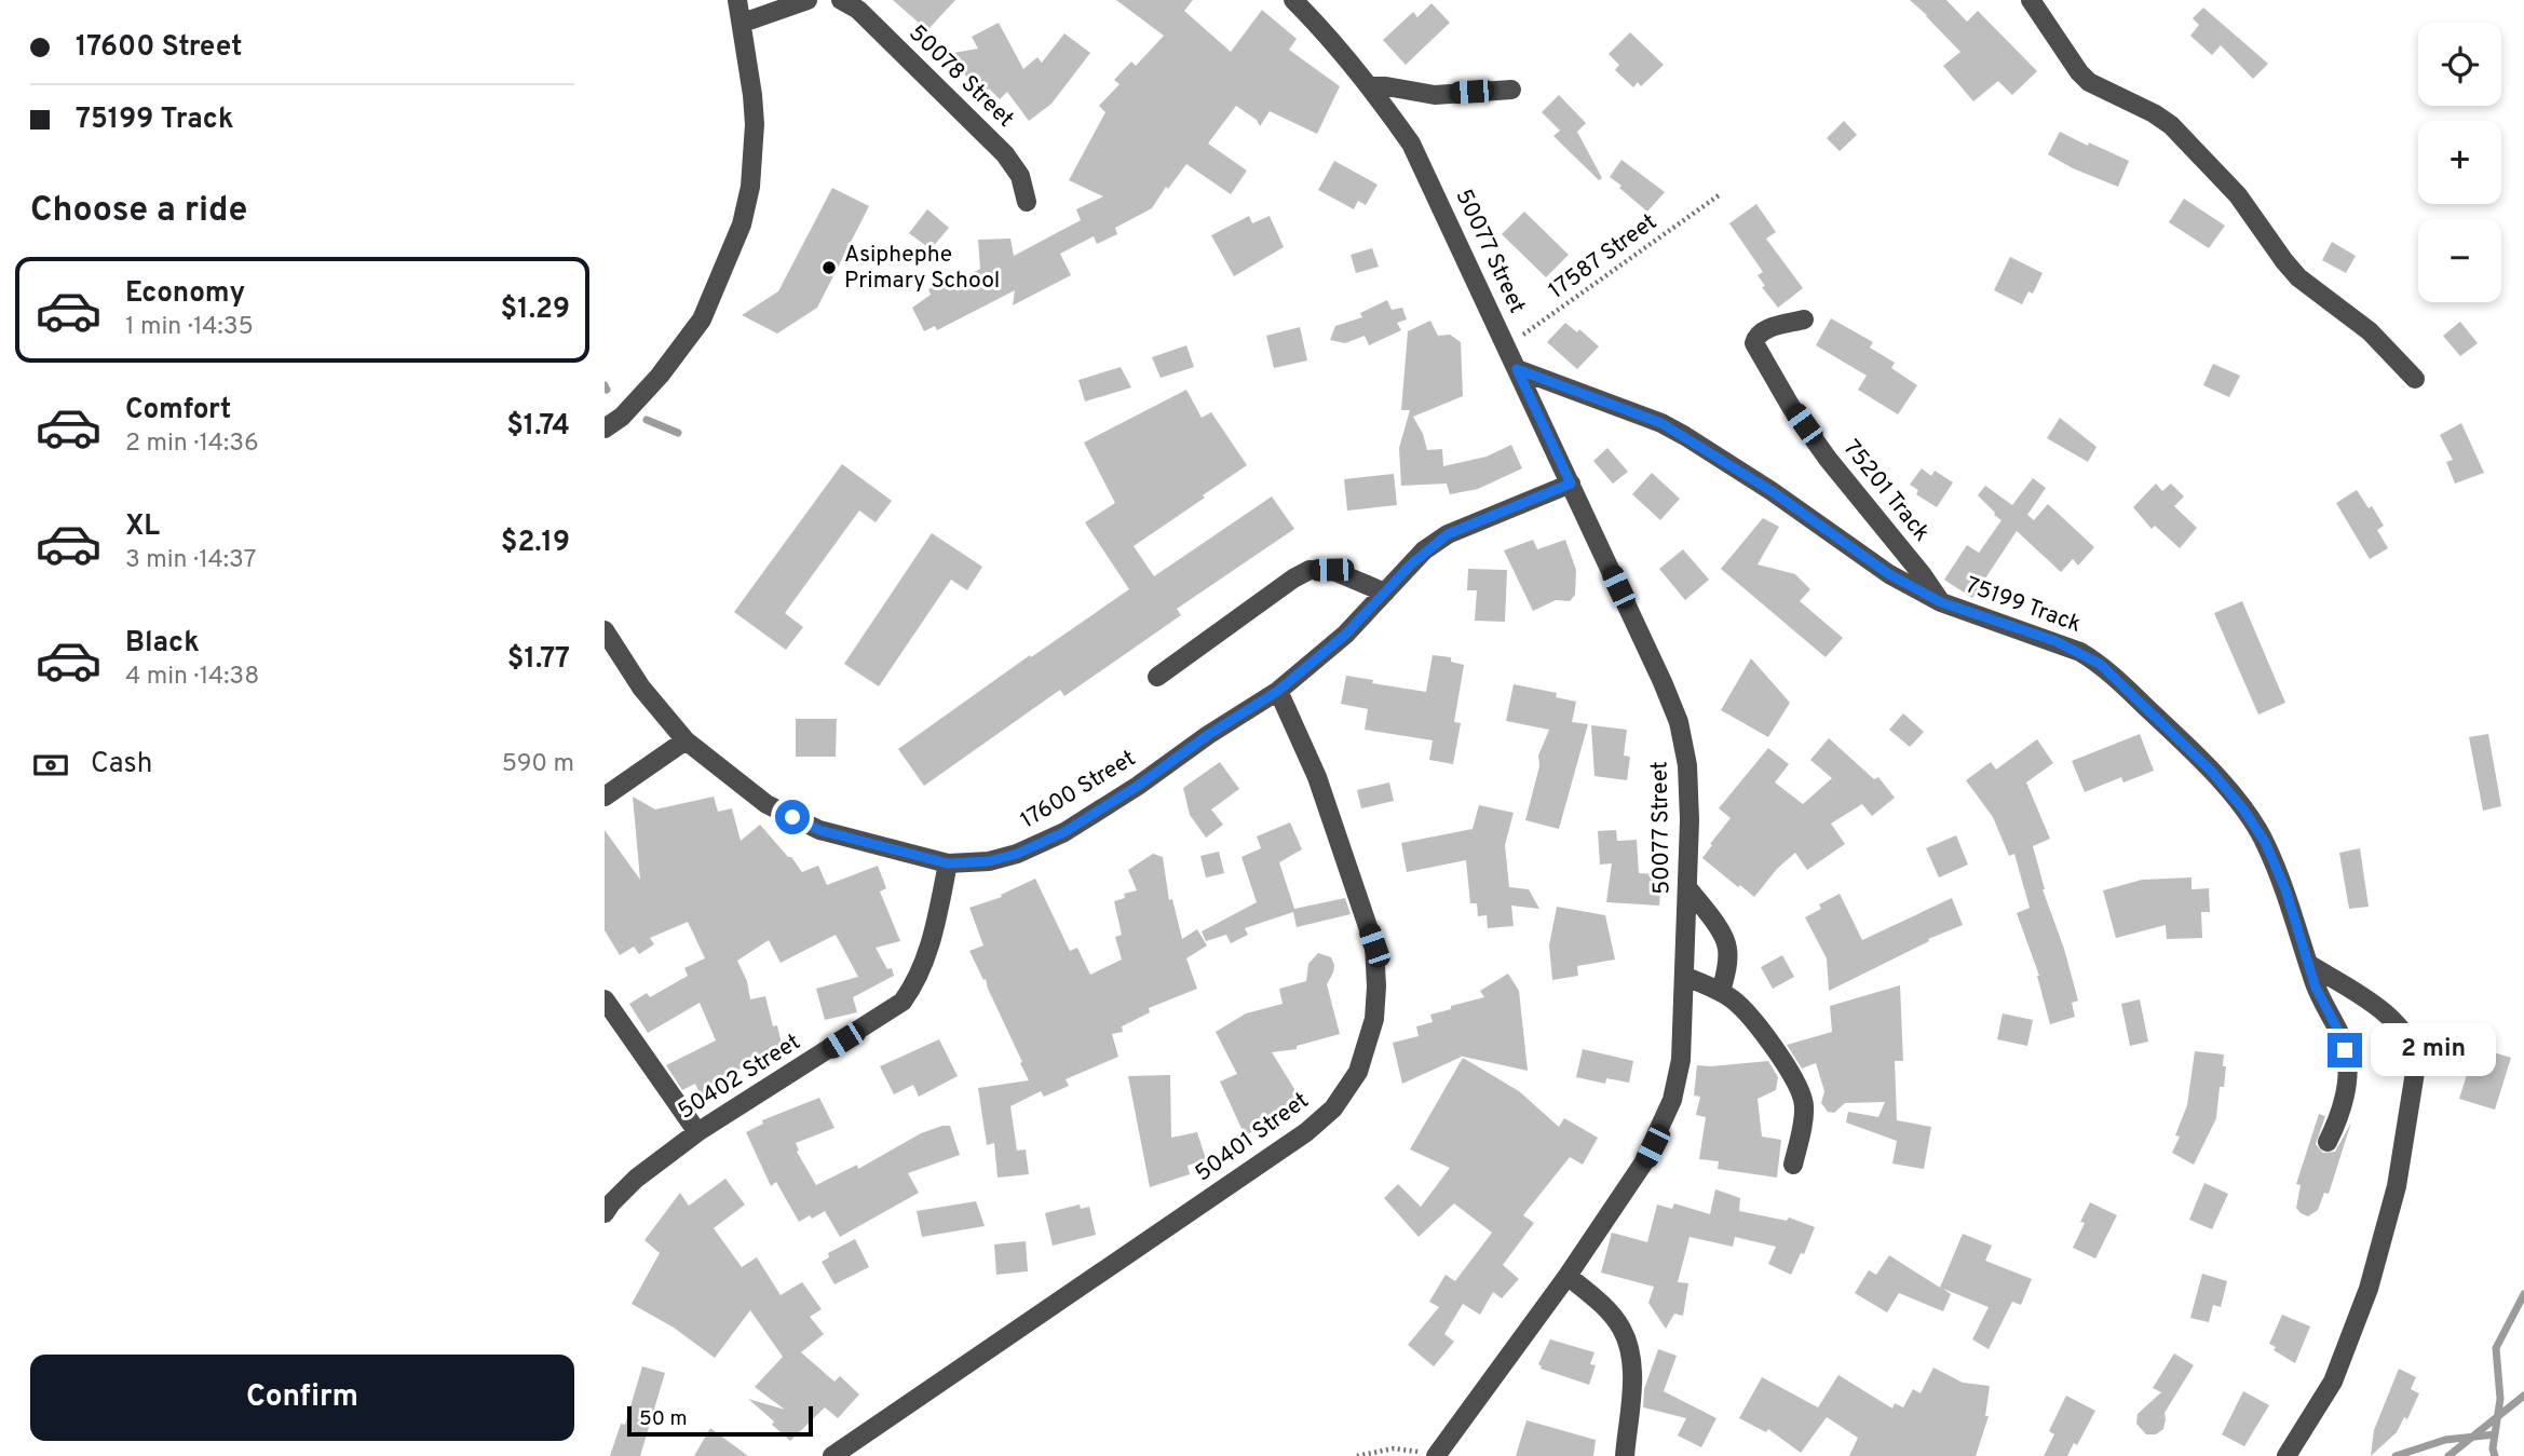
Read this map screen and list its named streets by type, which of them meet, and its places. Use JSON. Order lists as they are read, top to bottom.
{
  "streets": {
    "street": [
      "50078 Street",
      "50077 Street",
      "75201 Track",
      "75199 Track",
      "17600 Street",
      "50402 Street",
      "50401 Street"
    ],
    "path": ["17587 Street"]
  },
  "crossings": [
    ["50077 Street", "17587 Street"],
    ["50077 Street", "75199 Track"],
    ["50077 Street", "17600 Street"],
    ["75201 Track", "75199 Track"],
    ["17600 Street", "50402 Street"],
    ["17600 Street", "50401 Street"]
  ],
  "places": ["Asiphephe Primary School"],
  "scale_bar": "50 m",
  "page": {
    "banner": ["17600 Street", "75199 Track"],
    "map_buttons": ["+", "−"],
    "heading": "Choose a ride",
    "list": [
      {
        "name": "Economy",
        "note": "1 min · 14:35",
        "value": "$1.29"
      },
      {
        "name": "Comfort",
        "note": "2 min · 14:36",
        "value": "$1.74"
      },
      {
        "name": "XL",
        "note": "3 min · 14:37",
        "value": "$2.19"
      },
      {
        "name": "Black",
        "note": "4 min · 14:38",
        "value": "$1.77"
      }
    ],
    "pay": ["Cash", "590 m"],
    "bubble": "2 min",
    "buttons": "Confirm",
    "scale": "50 m"
  }
}
